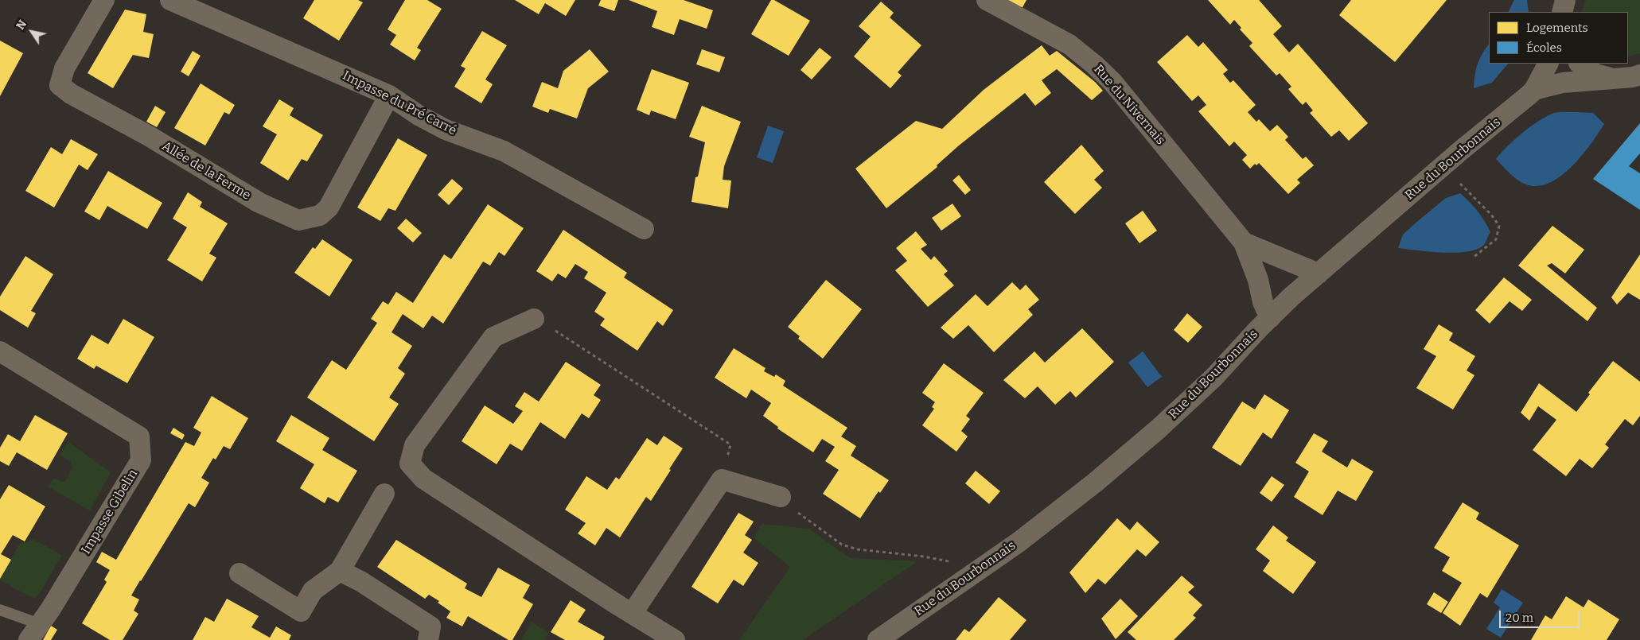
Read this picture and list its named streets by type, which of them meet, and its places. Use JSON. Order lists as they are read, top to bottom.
{
  "streets": {
    "street": [
      "Impasse du Pré Carré",
      "Rue du Nivernais",
      "Rue du Bourbonnais",
      "Allée de la Ferme",
      "Impasse Gibelin"
    ]
  },
  "crossings": [
    ["Impasse du Pré Carré", "Allée de la Ferme"],
    ["Rue du Nivernais", "Rue du Bourbonnais"]
  ],
  "legend": ["Logements", "Écoles"],
  "scale_bar": "20 m",
  "north": "top left"
}
